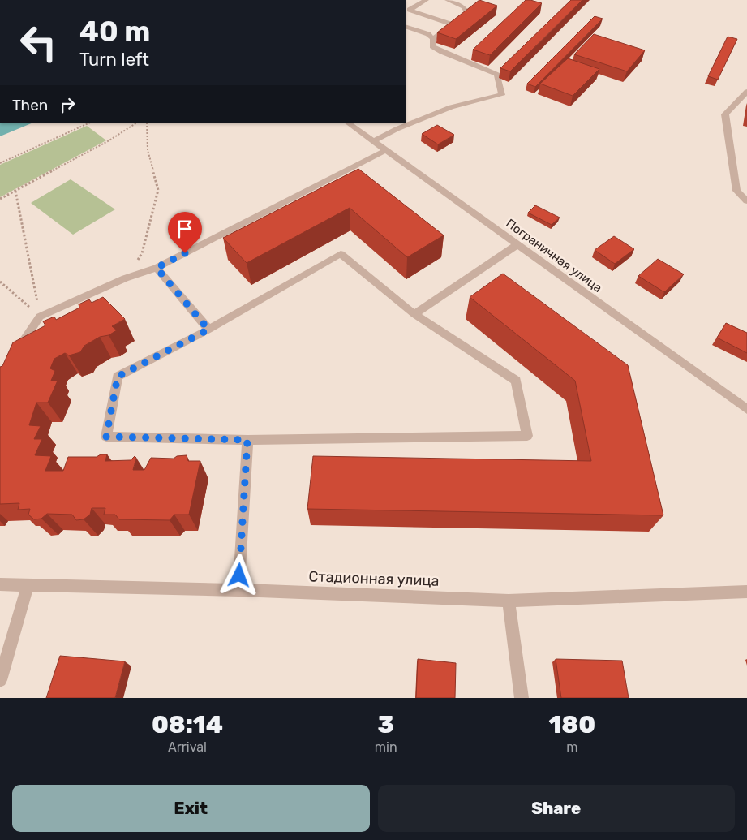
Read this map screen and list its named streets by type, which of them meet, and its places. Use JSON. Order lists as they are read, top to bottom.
{
  "streets": {
    "street": ["Пограничная улица", "Стадионная улица"]
  },
  "page": {
    "turn": ["40 m", "Turn left"],
    "then": "Then",
    "eta": [
      "08:14",
      "Arrival",
      "3",
      "min",
      "180",
      "m"
    ],
    "buttons": ["Exit", "Share"]
  }
}
